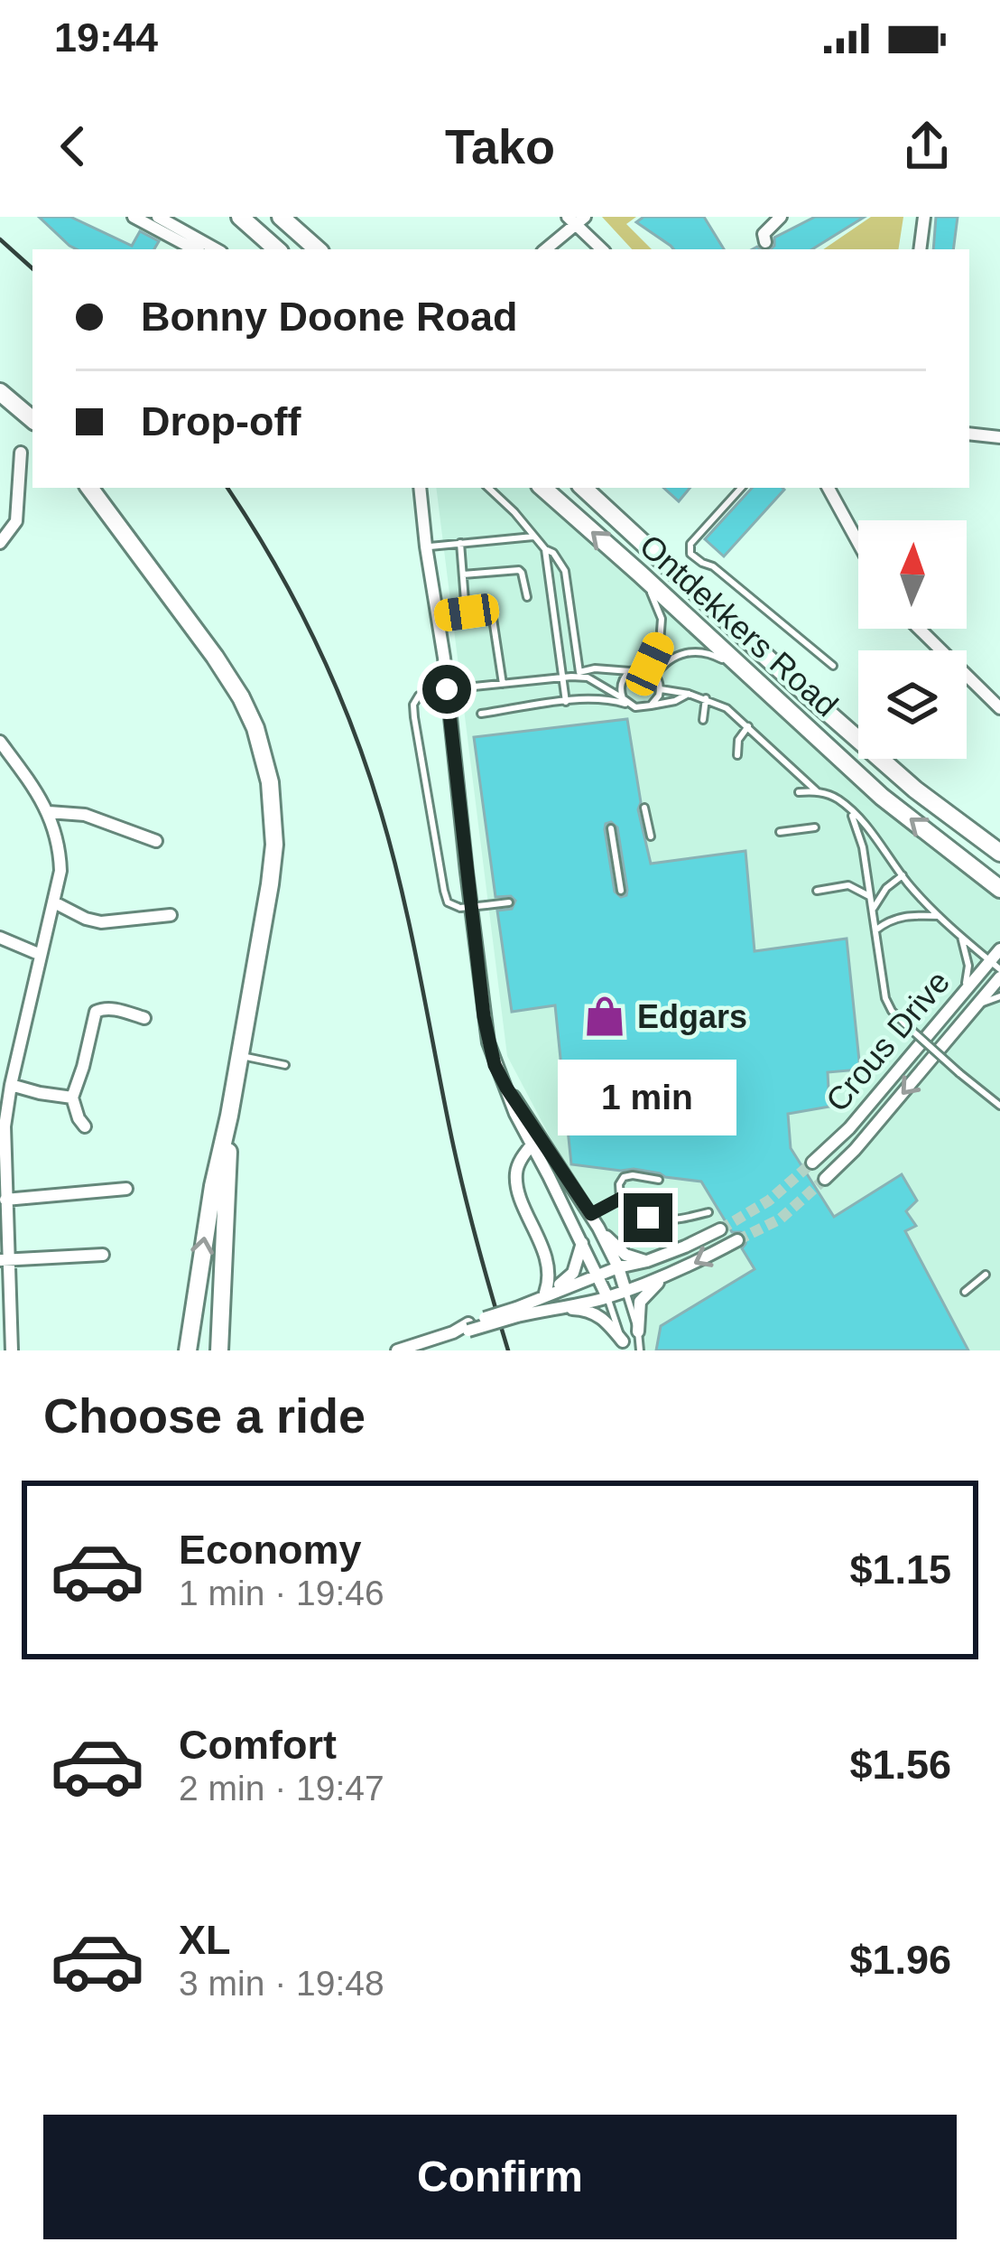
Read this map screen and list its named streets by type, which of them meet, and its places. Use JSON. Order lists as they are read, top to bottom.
{
  "streets": {
    "main road": ["Ontdekkers Road"],
    "street": ["Crous Drive"]
  },
  "places": {
    "shop": ["Edgars"]
  },
  "north": "top",
  "page": {
    "status": "19:44",
    "header": "Tako",
    "banner": ["Bonny Doone Road", "Drop-off"],
    "bubble": "1 min",
    "heading": "Choose a ride",
    "list": [
      {
        "name": "Economy",
        "note": "1 min · 19:46",
        "value": "$1.15"
      },
      {
        "name": "Comfort",
        "note": "2 min · 19:47",
        "value": "$1.56"
      },
      {
        "name": "XL",
        "note": "3 min · 19:48",
        "value": "$1.96"
      }
    ],
    "buttons": "Confirm"
  }
}
